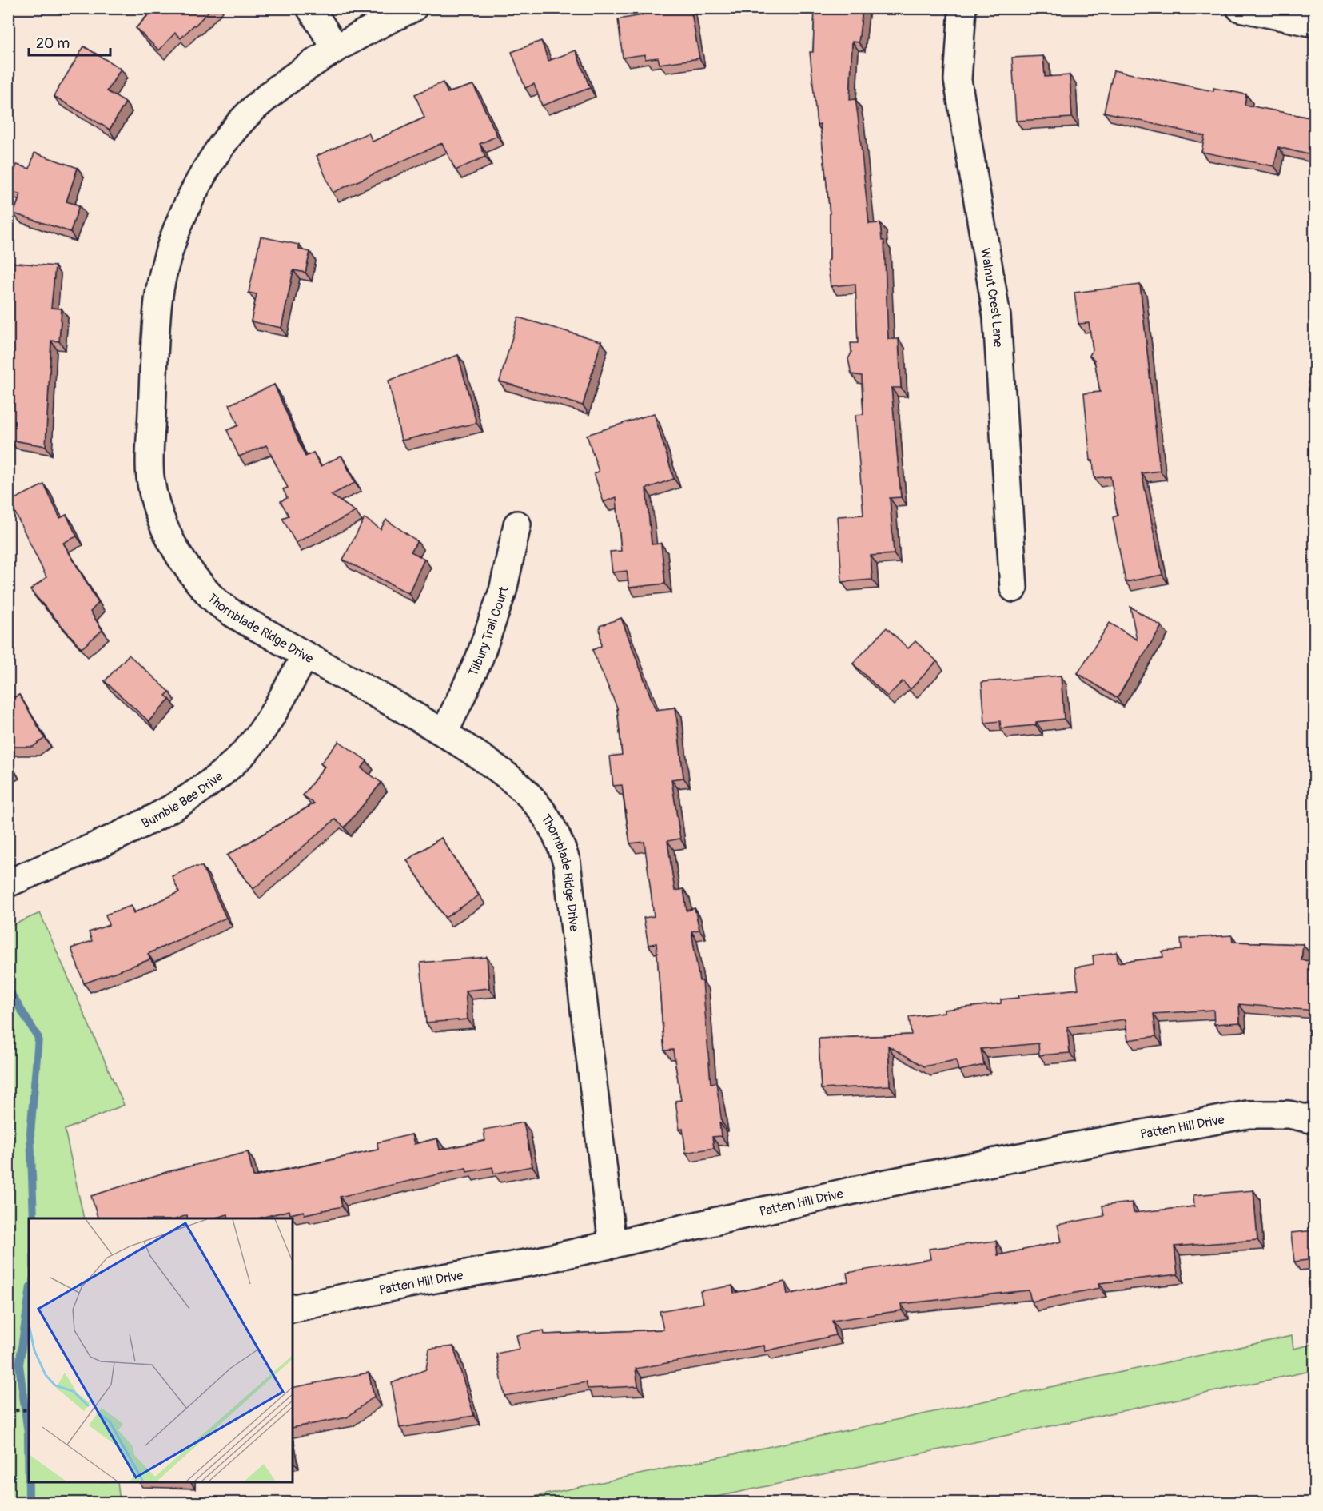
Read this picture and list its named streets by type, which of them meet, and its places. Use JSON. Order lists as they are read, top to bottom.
{
  "streets": {
    "street": [
      "Walnut Crest Lane",
      "Thornblade Ridge Drive",
      "Tilbury Trail Court",
      "Bumble Bee Drive",
      "Patten Hill Drive"
    ]
  },
  "crossings": [
    ["Thornblade Ridge Drive", "Tilbury Trail Court"],
    ["Thornblade Ridge Drive", "Bumble Bee Drive"],
    ["Thornblade Ridge Drive", "Patten Hill Drive"]
  ],
  "scale_bar": "20 m"
}
